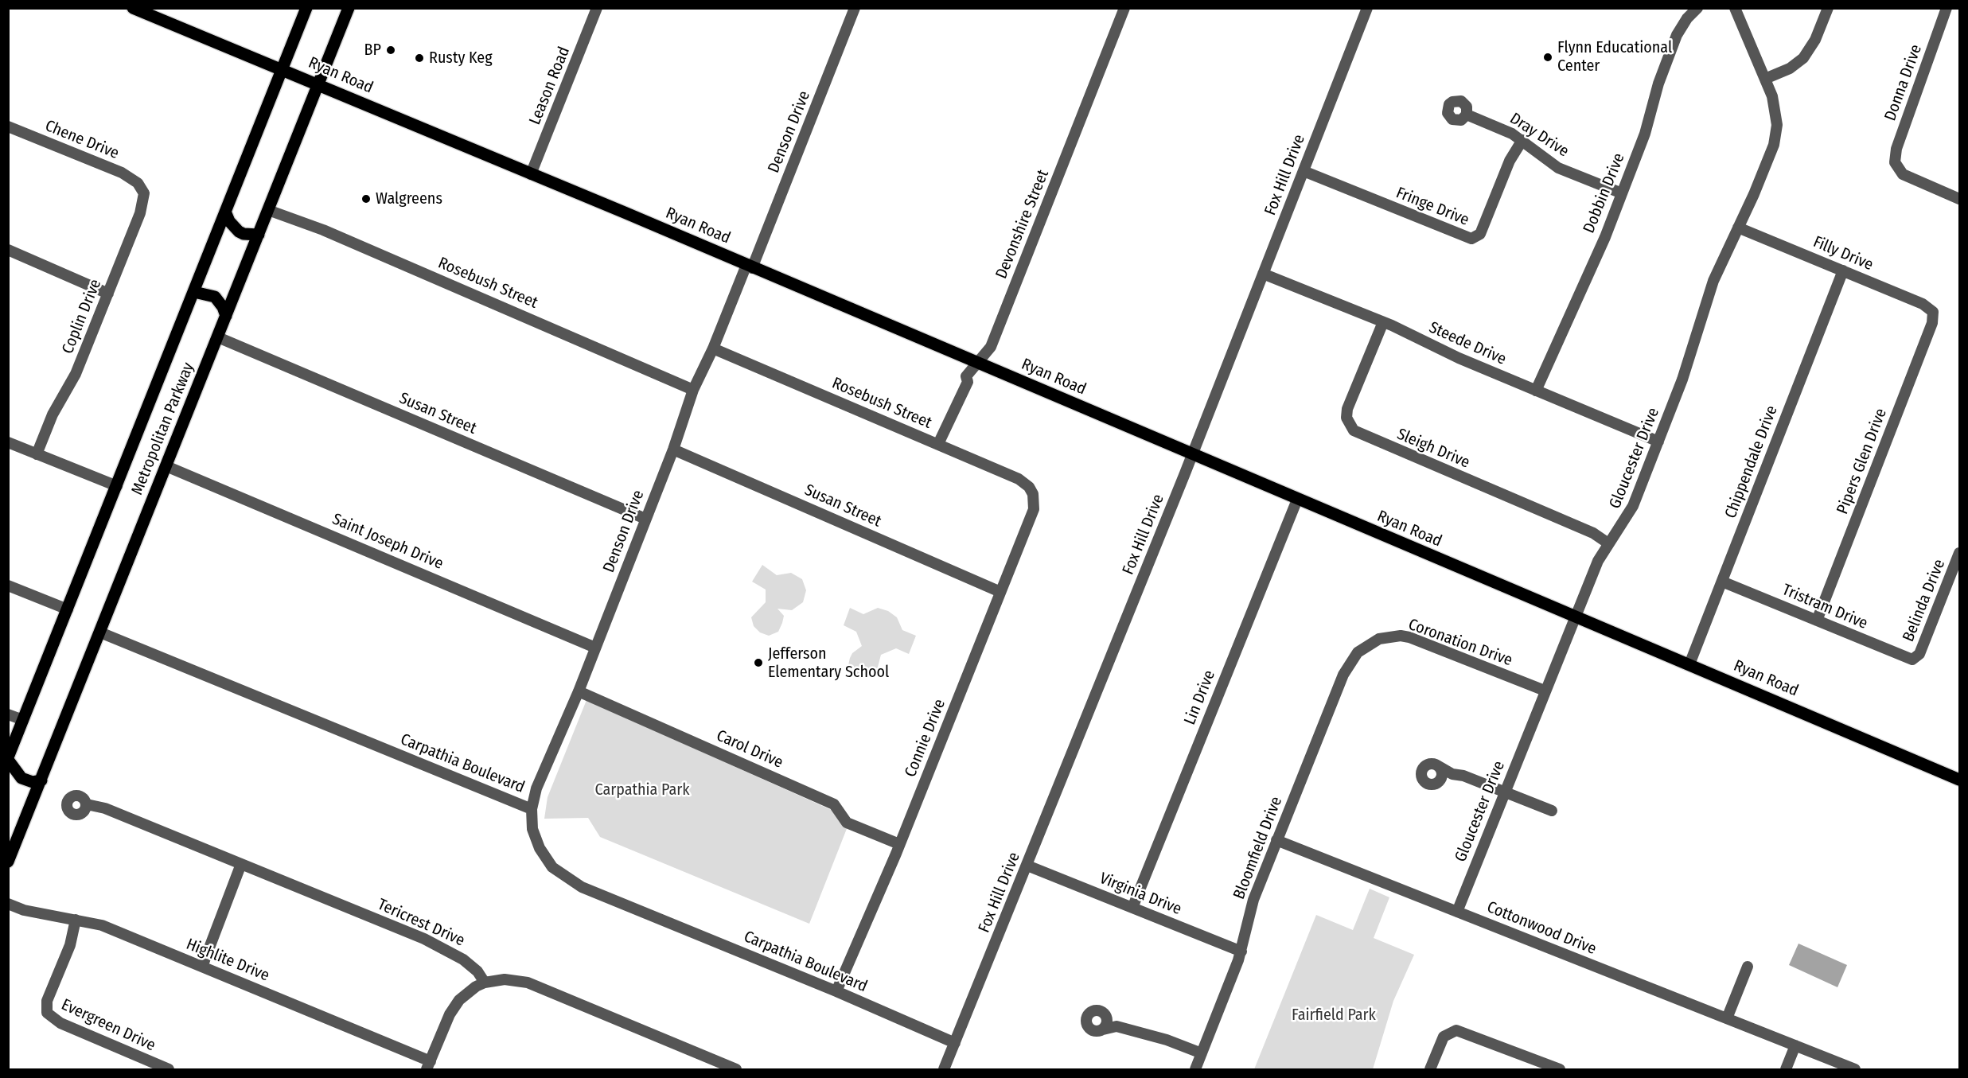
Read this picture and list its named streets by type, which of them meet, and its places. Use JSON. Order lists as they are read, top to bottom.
{
  "streets": {
    "main road": ["Ryan Road", "Metropolitan Parkway"],
    "street": [
      "Donna Drive",
      "Leason Road",
      "Denson Drive",
      "Dray Drive",
      "Chene Drive",
      "Fox Hill Drive",
      "Dobbin Drive",
      "Fringe Drive",
      "Devonshire Street",
      "Filly Drive",
      "Rosebush Street",
      "Coplin Drive",
      "Steede Drive",
      "Susan Street",
      "Sleigh Drive",
      "Gloucester Drive",
      "Pipers Glen Drive",
      "Chippendale Drive",
      "Saint Joseph Drive",
      "Belinda Drive",
      "Tristram Drive",
      "Coronation Drive",
      "Lin Drive",
      "Connie Drive",
      "Carol Drive",
      "Carpathia Boulevard",
      "Bloomfield Drive",
      "Virginia Drive",
      "Tericrest Drive",
      "Cottonwood Drive",
      "Highlite Drive",
      "Evergreen Drive"
    ]
  },
  "crossings": [
    ["Ryan Road", "Leason Road"],
    ["Ryan Road", "Denson Drive"],
    ["Ryan Road", "Fox Hill Drive"],
    ["Ryan Road", "Devonshire Street"],
    ["Ryan Road", "Metropolitan Parkway"],
    ["Ryan Road", "Gloucester Drive"],
    ["Ryan Road", "Chippendale Drive"],
    ["Ryan Road", "Lin Drive"],
    ["Denson Drive", "Rosebush Street"],
    ["Denson Drive", "Susan Street"],
    ["Denson Drive", "Saint Joseph Drive"],
    ["Denson Drive", "Carol Drive"],
    ["Denson Drive", "Carpathia Boulevard"],
    ["Dray Drive", "Dobbin Drive"],
    ["Dray Drive", "Fringe Drive"],
    ["Chene Drive", "Coplin Drive"],
    ["Fox Hill Drive", "Fringe Drive"],
    ["Fox Hill Drive", "Steede Drive"],
    ["Fox Hill Drive", "Carpathia Boulevard"],
    ["Fox Hill Drive", "Virginia Drive"],
    ["Dobbin Drive", "Steede Drive"],
    ["Devonshire Street", "Rosebush Street"],
    ["Filly Drive", "Gloucester Drive"],
    ["Filly Drive", "Pipers Glen Drive"],
    ["Filly Drive", "Chippendale Drive"],
    ["Rosebush Street", "Metropolitan Parkway"],
    ["Rosebush Street", "Connie Drive"],
    ["Steede Drive", "Sleigh Drive"],
    ["Steede Drive", "Gloucester Drive"],
    ["Susan Street", "Metropolitan Parkway"],
    ["Susan Street", "Connie Drive"],
    ["Metropolitan Parkway", "Saint Joseph Drive"],
    ["Metropolitan Parkway", "Carpathia Boulevard"],
    ["Sleigh Drive", "Gloucester Drive"],
    ["Gloucester Drive", "Coronation Drive"],
    ["Gloucester Drive", "Cottonwood Drive"],
    ["Pipers Glen Drive", "Tristram Drive"],
    ["Chippendale Drive", "Tristram Drive"],
    ["Belinda Drive", "Tristram Drive"],
    ["Coronation Drive", "Bloomfield Drive"],
    ["Lin Drive", "Virginia Drive"],
    ["Connie Drive", "Carol Drive"],
    ["Connie Drive", "Carpathia Boulevard"],
    ["Bloomfield Drive", "Virginia Drive"],
    ["Bloomfield Drive", "Cottonwood Drive"],
    ["Highlite Drive", "Evergreen Drive"]
  ],
  "parks": ["Carpathia Park", "Fairfield Park"],
  "places": [
    "BP",
    "Flynn Educational Center",
    "Rusty Keg",
    "Walgreens",
    "Jefferson Elementary School"
  ]
}
